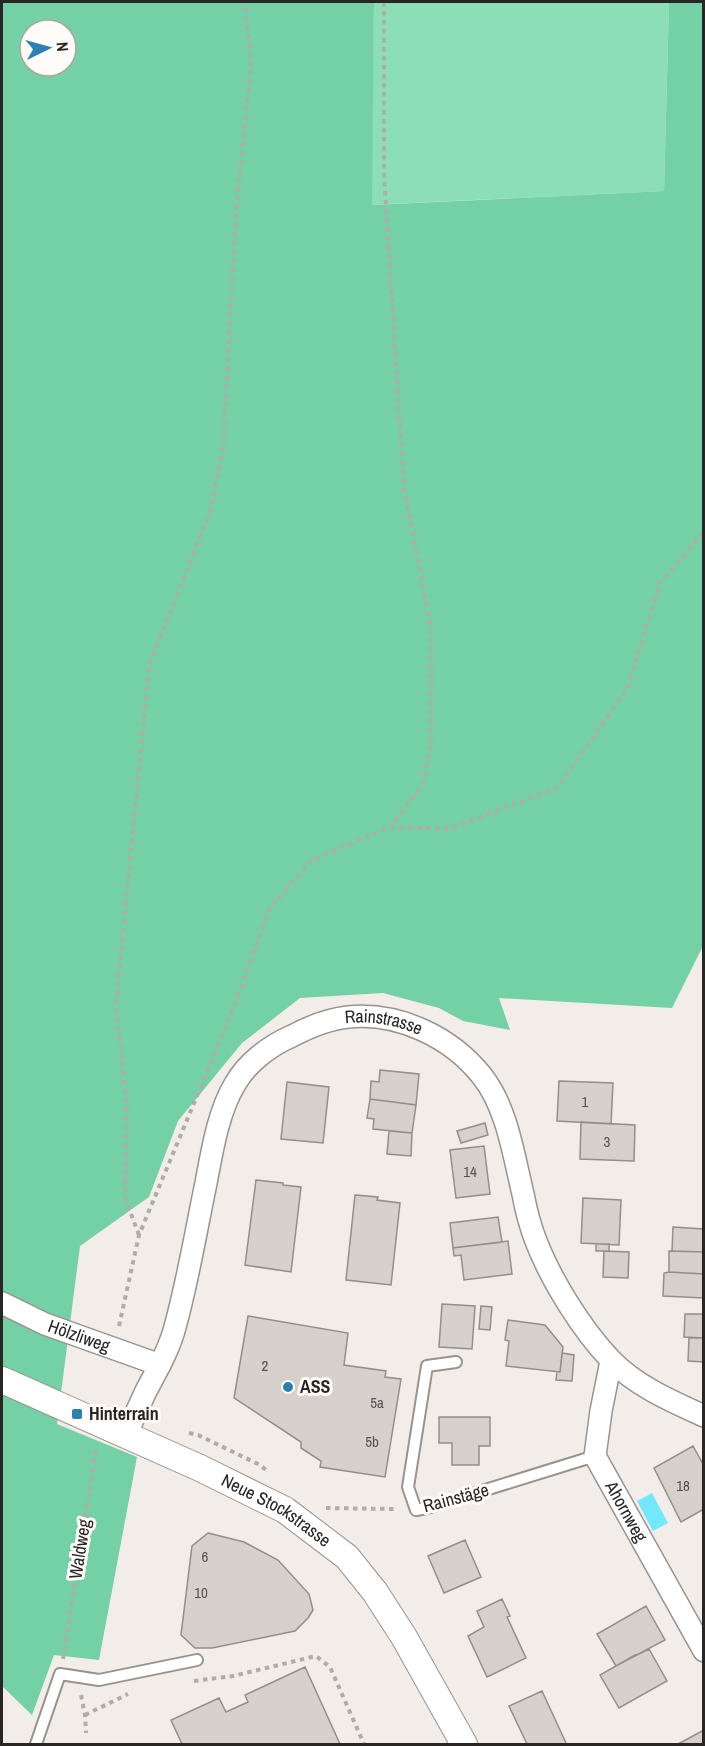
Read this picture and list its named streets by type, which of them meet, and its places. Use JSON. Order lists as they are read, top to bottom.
{
  "streets": {
    "street": [
      "Rainstrasse",
      "Hölzliweg",
      "Ahornweg",
      "Neue Stockstrasse"
    ],
    "lane": ["Rainstäge"],
    "path": ["Waldweg"]
  },
  "crossings": [
    ["Rainstrasse", "Hölzliweg"],
    ["Rainstrasse", "Neue Stockstrasse"],
    ["Rainstäge", "Ahornweg"],
    ["Neue Stockstrasse", "Waldweg"]
  ],
  "places": {
    "other": ["ASS"],
    "transit": ["Hinterrain"]
  },
  "house_numbers": [
    "1",
    "3",
    "14",
    "2",
    "5a",
    "5b",
    "18",
    "6",
    "10"
  ],
  "north": "right"
}
